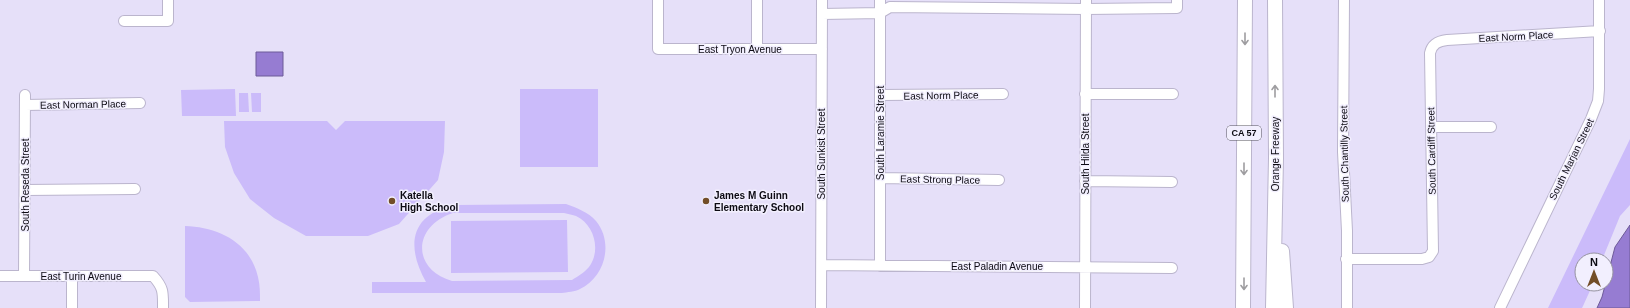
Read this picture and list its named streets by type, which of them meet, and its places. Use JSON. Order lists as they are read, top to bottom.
{
  "streets": {
    "highway": ["CA 57", "Orange Freeway"],
    "street": [
      "East Norm Place",
      "East Tryon Avenue",
      "East Norman Place",
      "South Laramie Street",
      "South Cardiff Street",
      "South Sunkist Street",
      "South Hilda Street",
      "South Chantilly Street",
      "South Marjan Street",
      "East Strong Place",
      "South Reseda Street",
      "East Paladin Avenue",
      "East Turin Avenue"
    ]
  },
  "crossings": [
    ["East Norm Place", "South Laramie Street"],
    ["East Norm Place", "South Cardiff Street"],
    ["East Norm Place", "South Marjan Street"],
    ["East Tryon Avenue", "South Sunkist Street"],
    ["East Norman Place", "South Reseda Street"],
    ["South Laramie Street", "East Strong Place"],
    ["South Laramie Street", "East Paladin Avenue"],
    ["South Cardiff Street", "South Chantilly Street"],
    ["South Sunkist Street", "East Paladin Avenue"],
    ["South Hilda Street", "East Paladin Avenue"],
    ["South Reseda Street", "East Turin Avenue"]
  ],
  "places": ["Katella High School", "James M Guinn Elementary School"],
  "north": "top"
}
